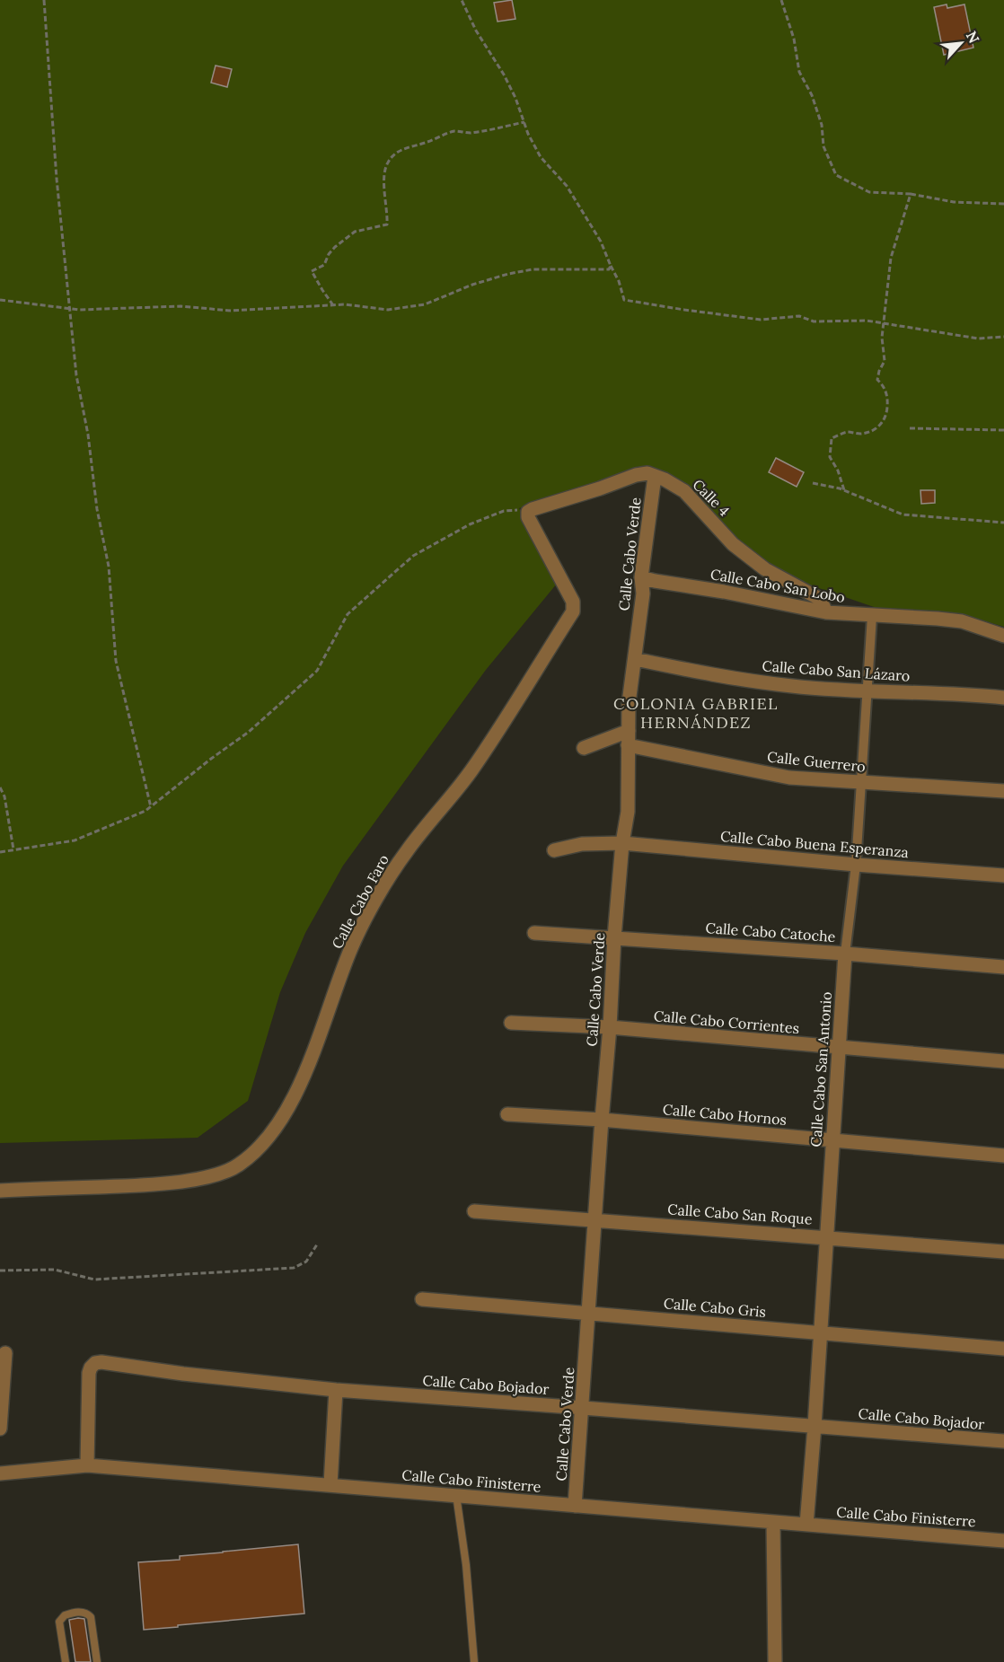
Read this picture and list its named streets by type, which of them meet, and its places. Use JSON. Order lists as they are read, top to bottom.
{
  "streets": {
    "street": [
      "Calle 4",
      "Calle Cabo Verde",
      "Calle Cabo San Lobo",
      "Calle Cabo San Lázaro",
      "Calle Guerrero",
      "Calle Cabo Buena Esperanza",
      "Calle Cabo Faro",
      "Calle Cabo Catoche",
      "Calle Cabo Corrientes",
      "Calle Cabo San Antonio",
      "Calle Cabo Hornos",
      "Calle Cabo San Roque",
      "Calle Cabo Gris",
      "Calle Cabo Bojador",
      "Calle Cabo Finisterre"
    ]
  },
  "crossings": [
    ["Calle 4", "Calle Cabo Verde"],
    ["Calle 4", "Calle Cabo San Lobo"],
    ["Calle Cabo Verde", "Calle Cabo San Lobo"],
    ["Calle Cabo Verde", "Calle Cabo San Lázaro"],
    ["Calle Cabo Verde", "Calle Guerrero"],
    ["Calle Cabo Verde", "Calle Cabo Buena Esperanza"],
    ["Calle Cabo Verde", "Calle Cabo Catoche"],
    ["Calle Cabo Verde", "Calle Cabo Corrientes"],
    ["Calle Cabo Verde", "Calle Cabo Hornos"],
    ["Calle Cabo Verde", "Calle Cabo San Roque"],
    ["Calle Cabo Verde", "Calle Cabo Gris"],
    ["Calle Cabo Verde", "Calle Cabo Bojador"],
    ["Calle Cabo Verde", "Calle Cabo Finisterre"],
    ["Calle Cabo San Lobo", "Calle Cabo San Antonio"],
    ["Calle Cabo San Lázaro", "Calle Cabo San Antonio"],
    ["Calle Guerrero", "Calle Cabo San Antonio"],
    ["Calle Cabo Buena Esperanza", "Calle Cabo San Antonio"],
    ["Calle Cabo Catoche", "Calle Cabo San Antonio"],
    ["Calle Cabo Corrientes", "Calle Cabo San Antonio"],
    ["Calle Cabo San Antonio", "Calle Cabo Hornos"],
    ["Calle Cabo San Antonio", "Calle Cabo San Roque"],
    ["Calle Cabo San Antonio", "Calle Cabo Gris"],
    ["Calle Cabo San Antonio", "Calle Cabo Bojador"],
    ["Calle Cabo San Antonio", "Calle Cabo Finisterre"],
    ["Calle Cabo Bojador", "Calle Cabo Finisterre"]
  ],
  "districts": ["COLONIA GABRIEL HERNÁNDEZ"],
  "north": "top right"
}
